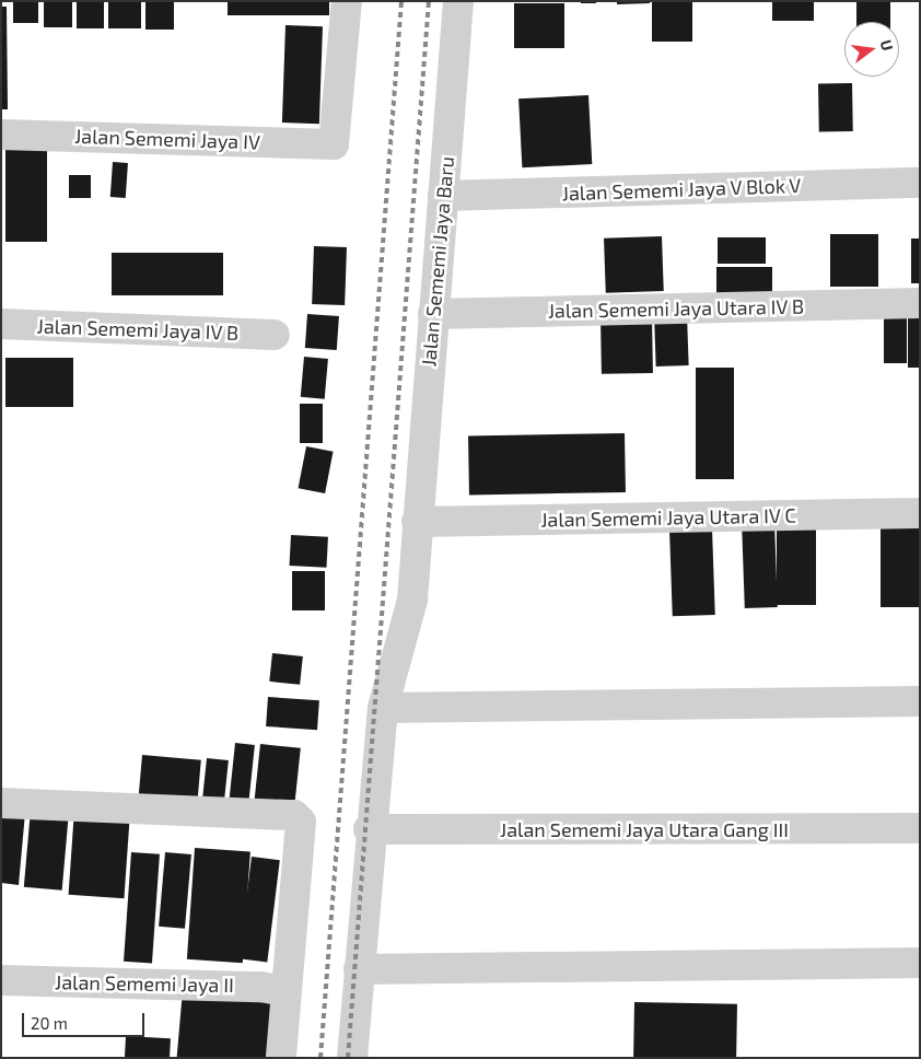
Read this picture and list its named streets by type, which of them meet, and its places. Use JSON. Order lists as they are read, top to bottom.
{
  "streets": {
    "street": [
      "Jalan Sememi Jaya IV",
      "Jalan Sememi Jaya V Blok V",
      "Jalan Sememi Jaya Baru",
      "Jalan Sememi Jaya Utara IV B",
      "Jalan Sememi Jaya IV B",
      "Jalan Sememi Jaya Utara IV C",
      "Jalan Sememi Jaya Utara Gang III",
      "Jalan Sememi Jaya II"
    ]
  },
  "crossings": [
    ["Jalan Sememi Jaya V Blok V", "Jalan Sememi Jaya Baru"],
    ["Jalan Sememi Jaya Baru", "Jalan Sememi Jaya Utara IV B"],
    ["Jalan Sememi Jaya Baru", "Jalan Sememi Jaya Utara IV C"],
    ["Jalan Sememi Jaya Baru", "Jalan Sememi Jaya Utara Gang III"]
  ],
  "scale_bar": "20 m",
  "north": "right"
}
